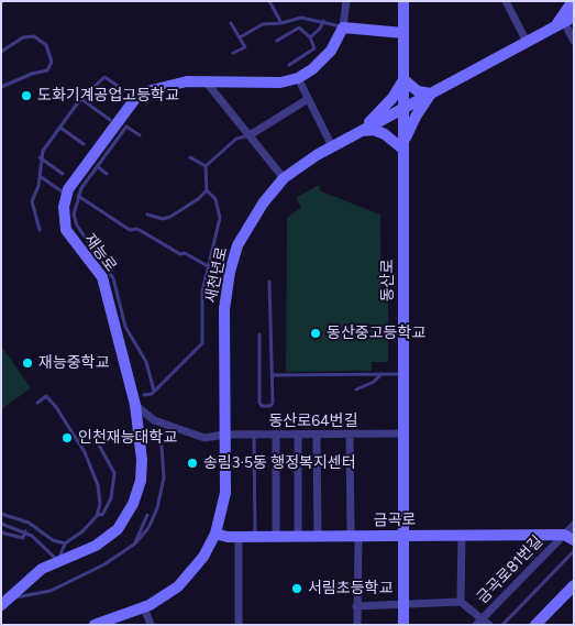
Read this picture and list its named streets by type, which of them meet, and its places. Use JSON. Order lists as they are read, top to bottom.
{
  "streets": {
    "street": [
      "재능로",
      "새천년로",
      "동산로",
      "동산로64번길",
      "금곡로",
      "금곡로81번길"
    ]
  },
  "crossings": [
    ["재능로", "동산로64번길"],
    ["새천년로", "동산로"],
    ["새천년로", "동산로64번길"],
    ["새천년로", "금곡로"],
    ["동산로", "동산로64번길"],
    ["동산로", "금곡로"],
    ["금곡로", "금곡로81번길"]
  ],
  "places": [
    "도화기계공업고등학교",
    "동산중고등학교",
    "재능중학교",
    "인천재능대학교",
    "송림3·5동 행정복지센터",
    "서림초등학교"
  ]
}
